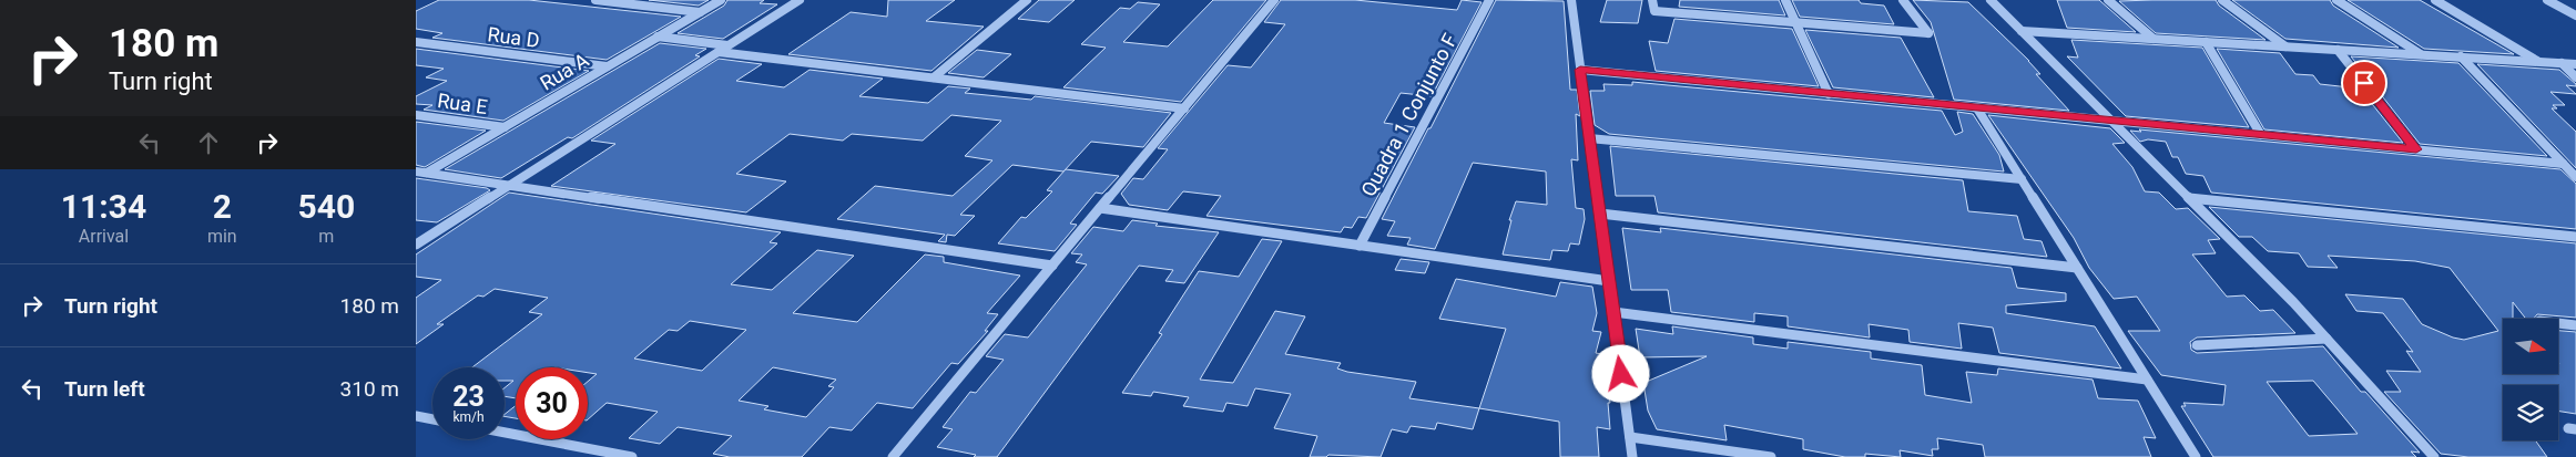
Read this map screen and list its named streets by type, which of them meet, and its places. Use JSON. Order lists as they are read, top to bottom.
{
  "streets": {
    "street": [
      "Rua D",
      "Rua A",
      "Rua E",
      "Quadra 1 Conjunto F"
    ]
  },
  "crossings": [
    ["Rua D", "Rua A"],
    ["Rua A", "Rua E"]
  ],
  "north": "right",
  "page": {
    "turn": ["180 m", "Turn right"],
    "eta": [
      "11:34",
      "Arrival",
      "2",
      "min",
      "540",
      "m"
    ],
    "list": [
      {
        "name": "Turn right",
        "value": "180 m"
      },
      {
        "name": "Turn left",
        "value": "310 m"
      }
    ],
    "speed": "23 km/h",
    "limit": "30"
  }
}
